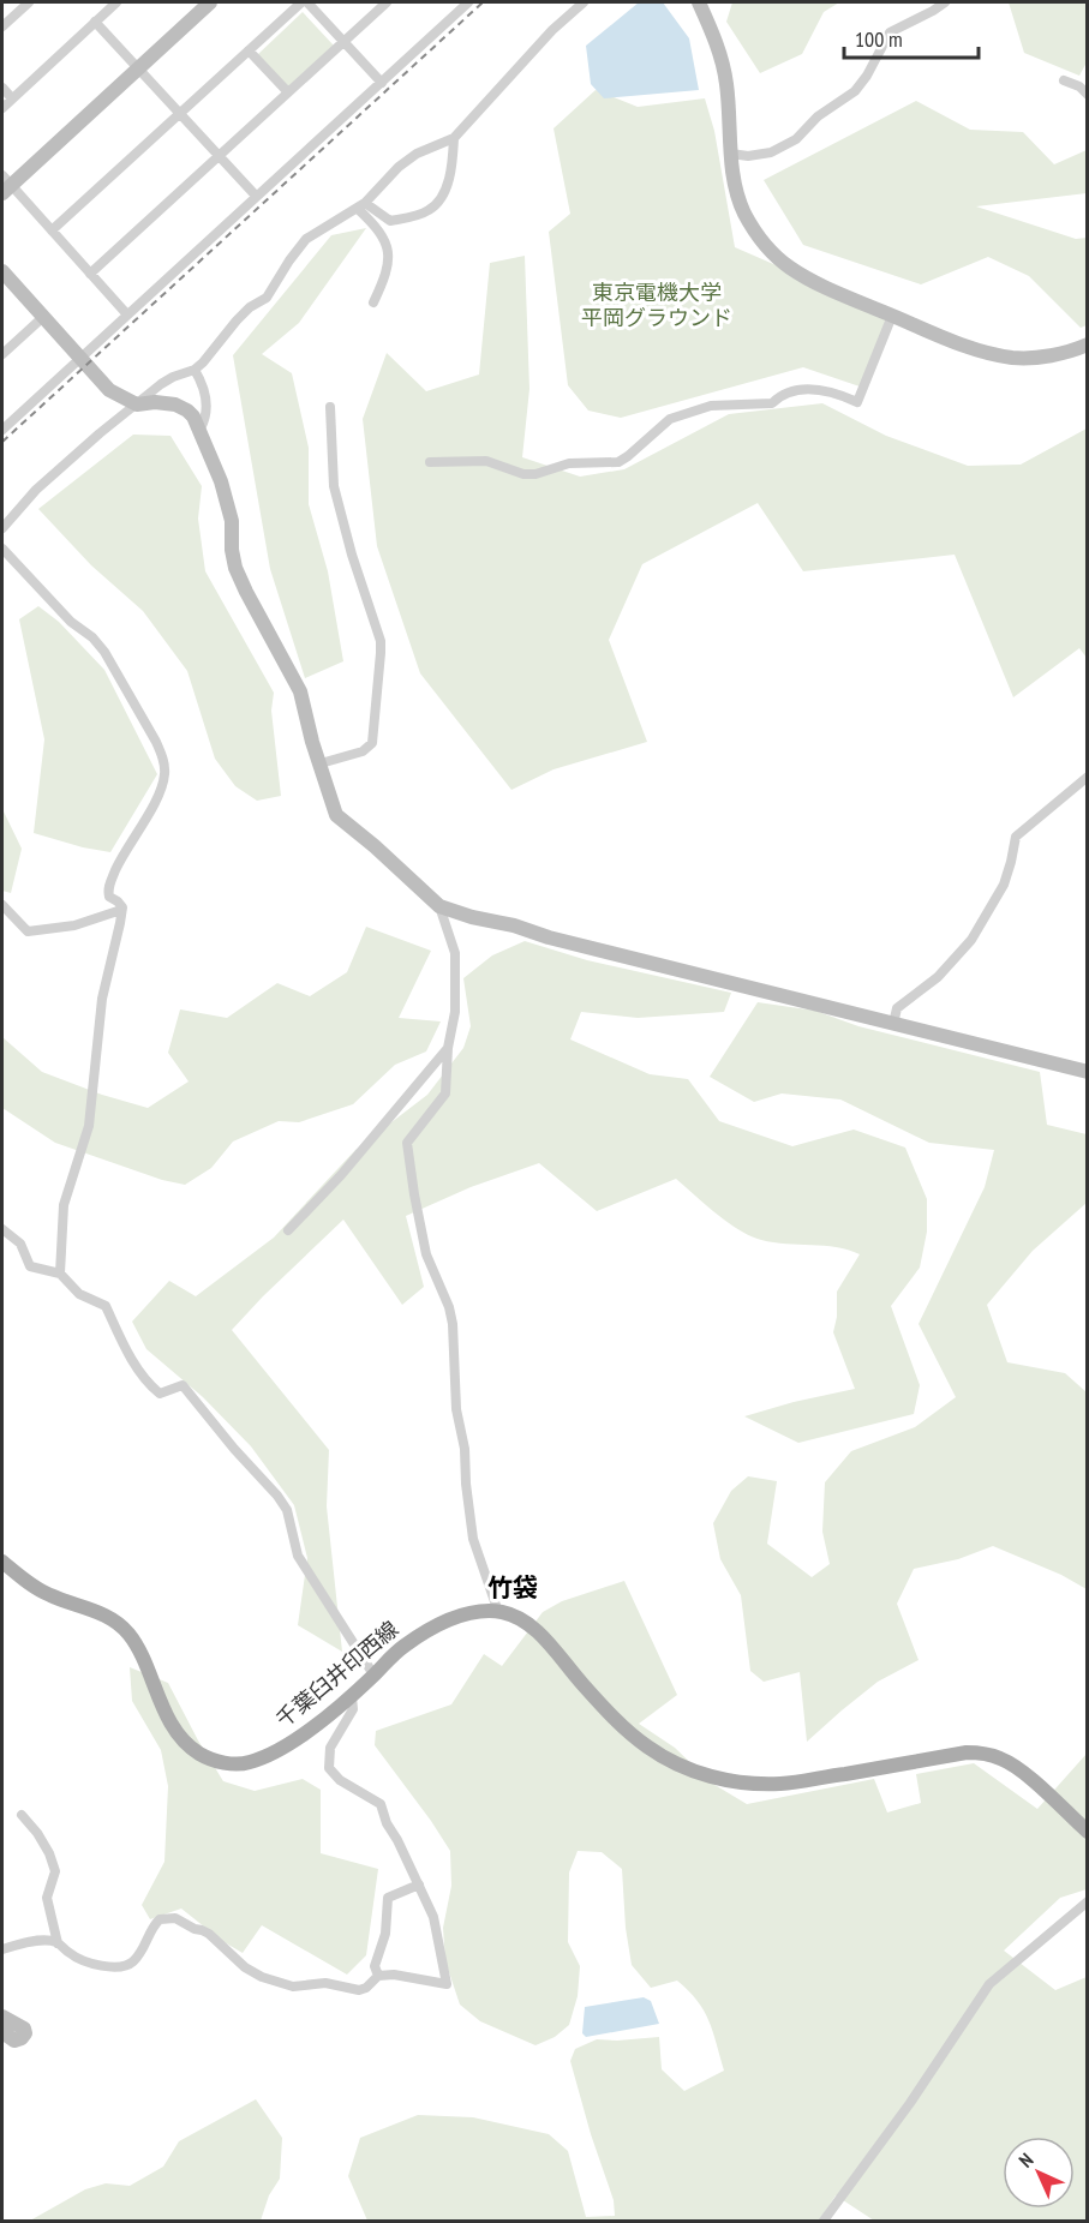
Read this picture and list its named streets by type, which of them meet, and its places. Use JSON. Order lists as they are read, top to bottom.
{
  "streets": {
    "main road": ["千葉臼井印西線"]
  },
  "districts": ["竹袋"],
  "parks": ["東京電機大学 平岡グラウンド"],
  "scale_bar": "100 m",
  "north": "top left"
}
